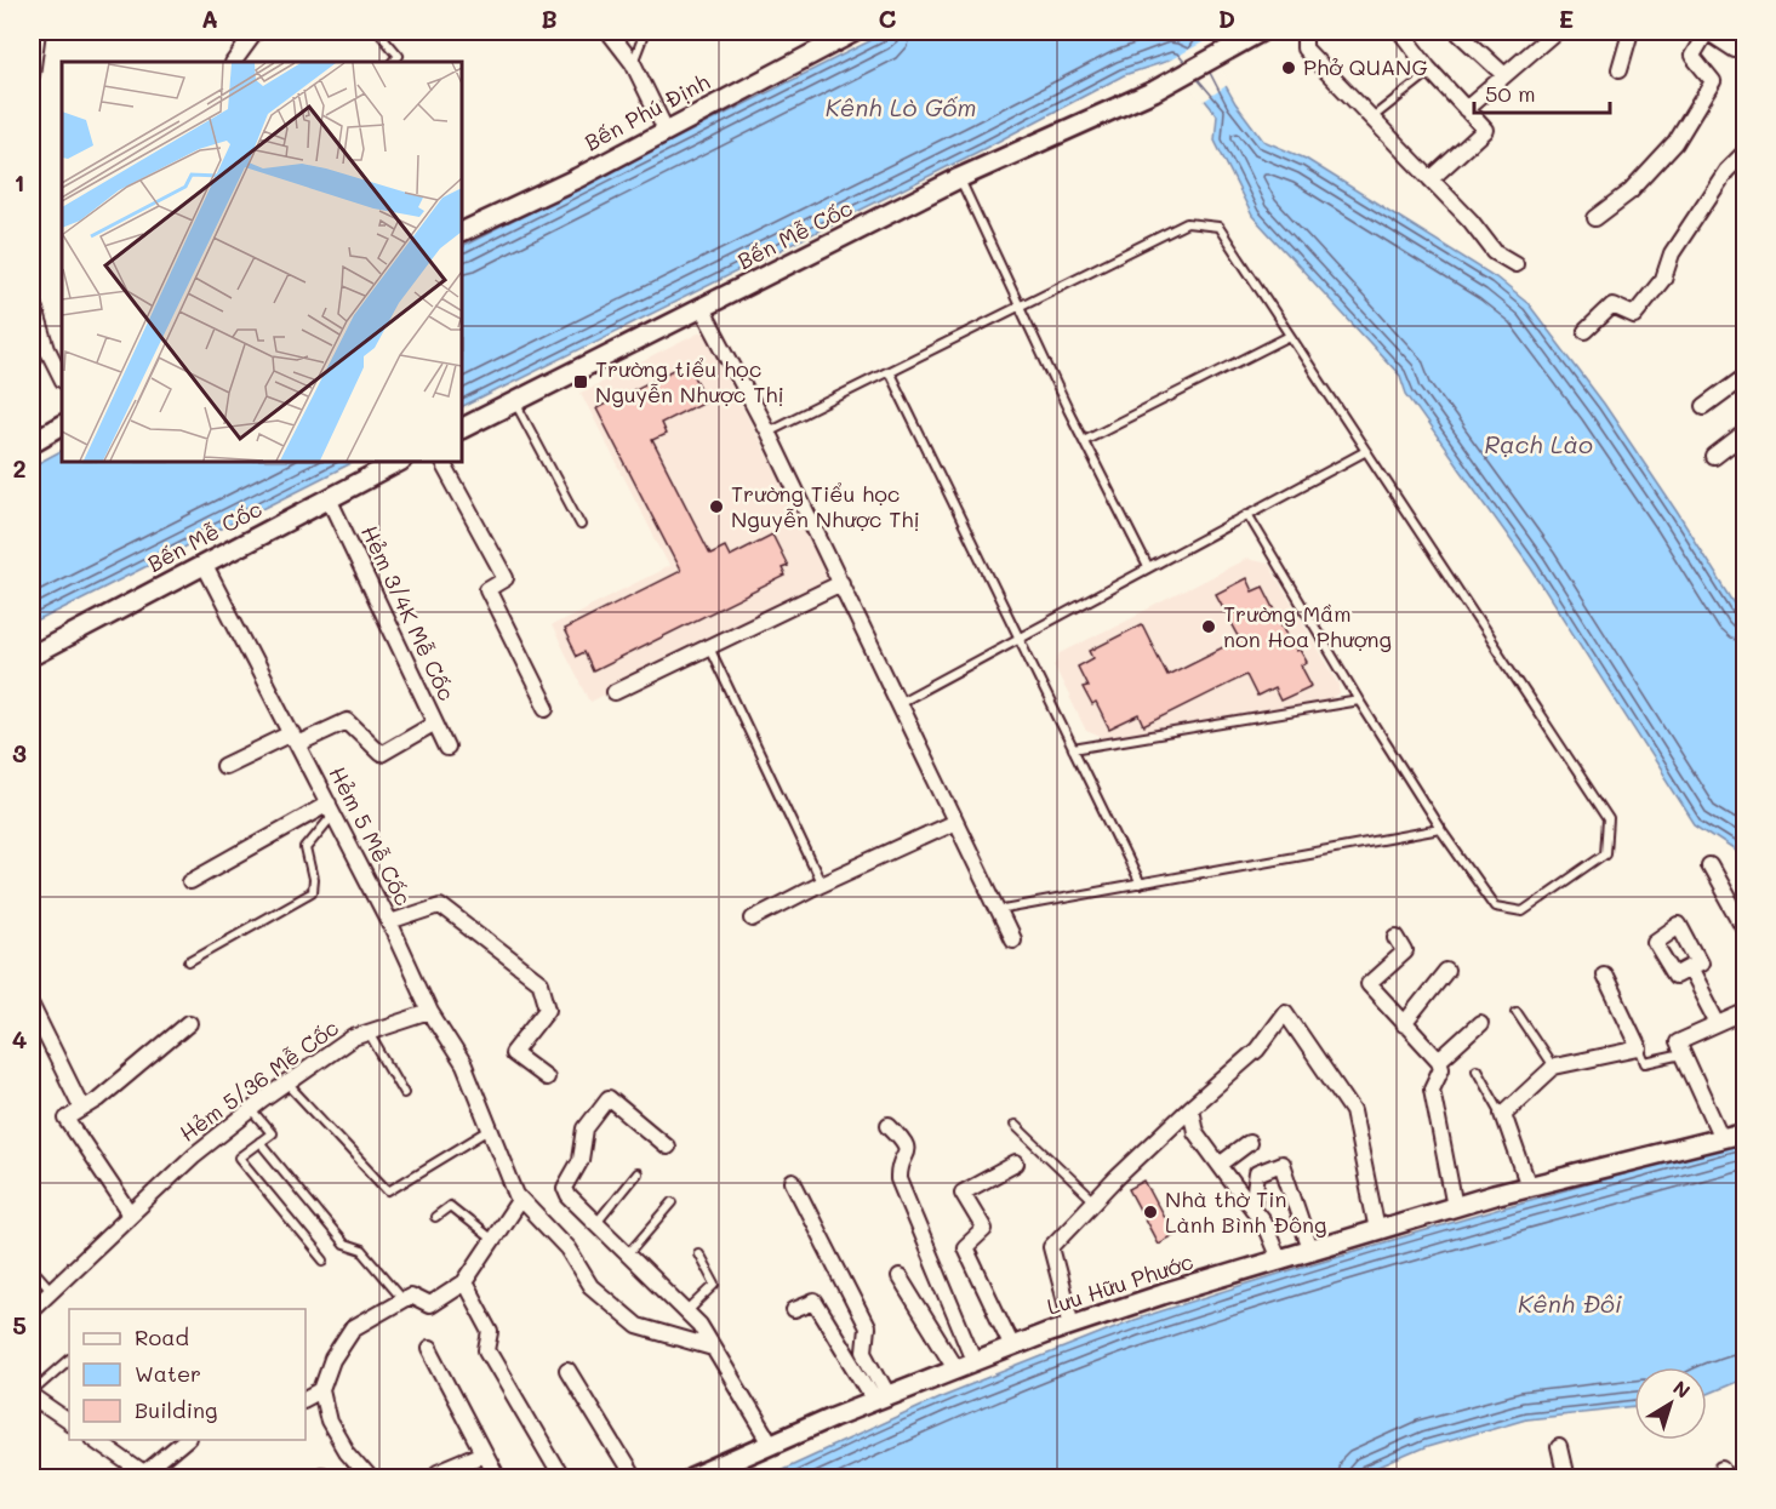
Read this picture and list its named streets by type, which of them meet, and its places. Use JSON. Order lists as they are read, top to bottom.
{
  "streets": {
    "street": [
      "Bến Phú Định",
      "Bến Mễ Cốc",
      "Hẻm 3/4K Mễ Cốc",
      "Hẻm 5 Mễ Cốc",
      "Hẻm 5/36 Mễ Cốc",
      "Lưu Hữu Phước"
    ]
  },
  "crossings": [
    ["Bến Mễ Cốc", "Hẻm 3/4K Mễ Cốc"],
    ["Bến Mễ Cốc", "Hẻm 5 Mễ Cốc"],
    ["Hẻm 5 Mễ Cốc", "Hẻm 5/36 Mễ Cốc"]
  ],
  "water": ["Kênh Lò Gốm", "Rạch Lào", "Kênh Đôi"],
  "places": {
    "other": [
      "Phở QUANG",
      "Trường Tiểu học Nguyễn Nhược Thị",
      "Trường Mầm non Hoa Phượng",
      "Nhà thờ Tin Lành Bình Đông"
    ],
    "transit": ["Trường tiểu học Nguyễn Nhược Thị"]
  },
  "legend": ["Road", "Water", "Building"],
  "scale_bar": "50 m",
  "north": "top right",
  "grid": {
    "columns": [
      "A",
      "B",
      "C",
      "D",
      "E"
    ],
    "rows": [
      "1",
      "2",
      "3",
      "4",
      "5"
    ]
  }
}
